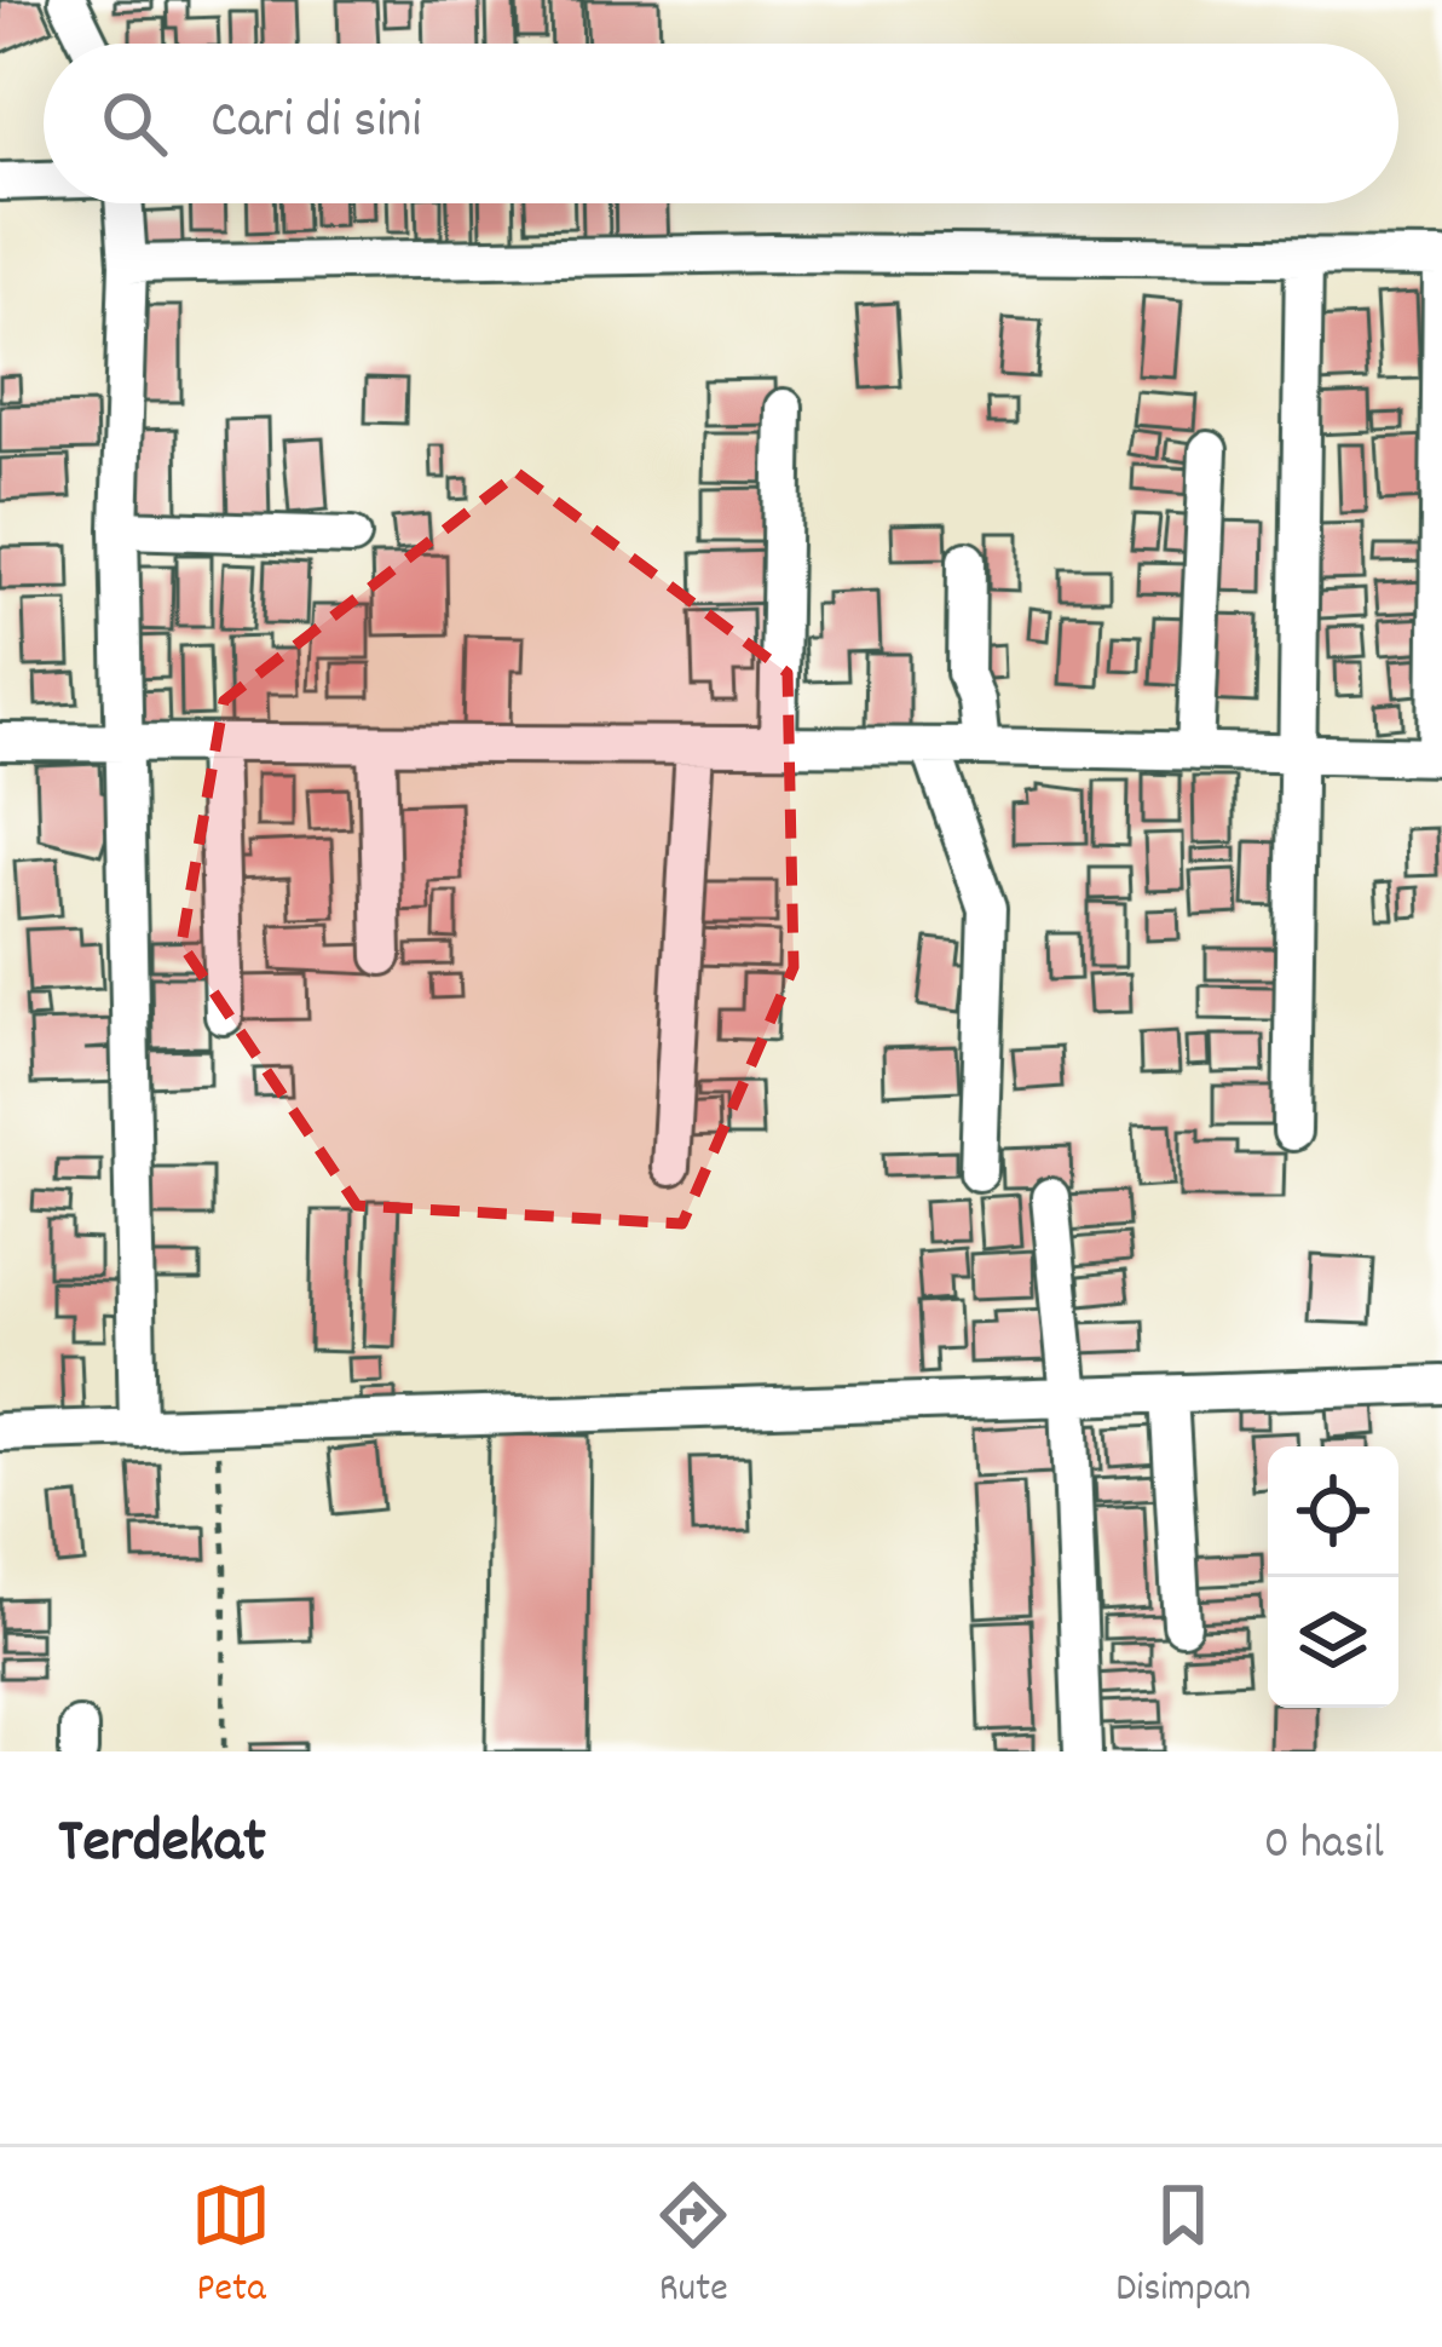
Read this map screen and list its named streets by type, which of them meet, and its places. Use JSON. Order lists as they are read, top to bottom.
{
  "page": {
    "search": "Cari di sini",
    "heading": ["Terdekat", "0 hasil"],
    "nav": ["Peta", "Rute", "Disimpan"]
  }
}
